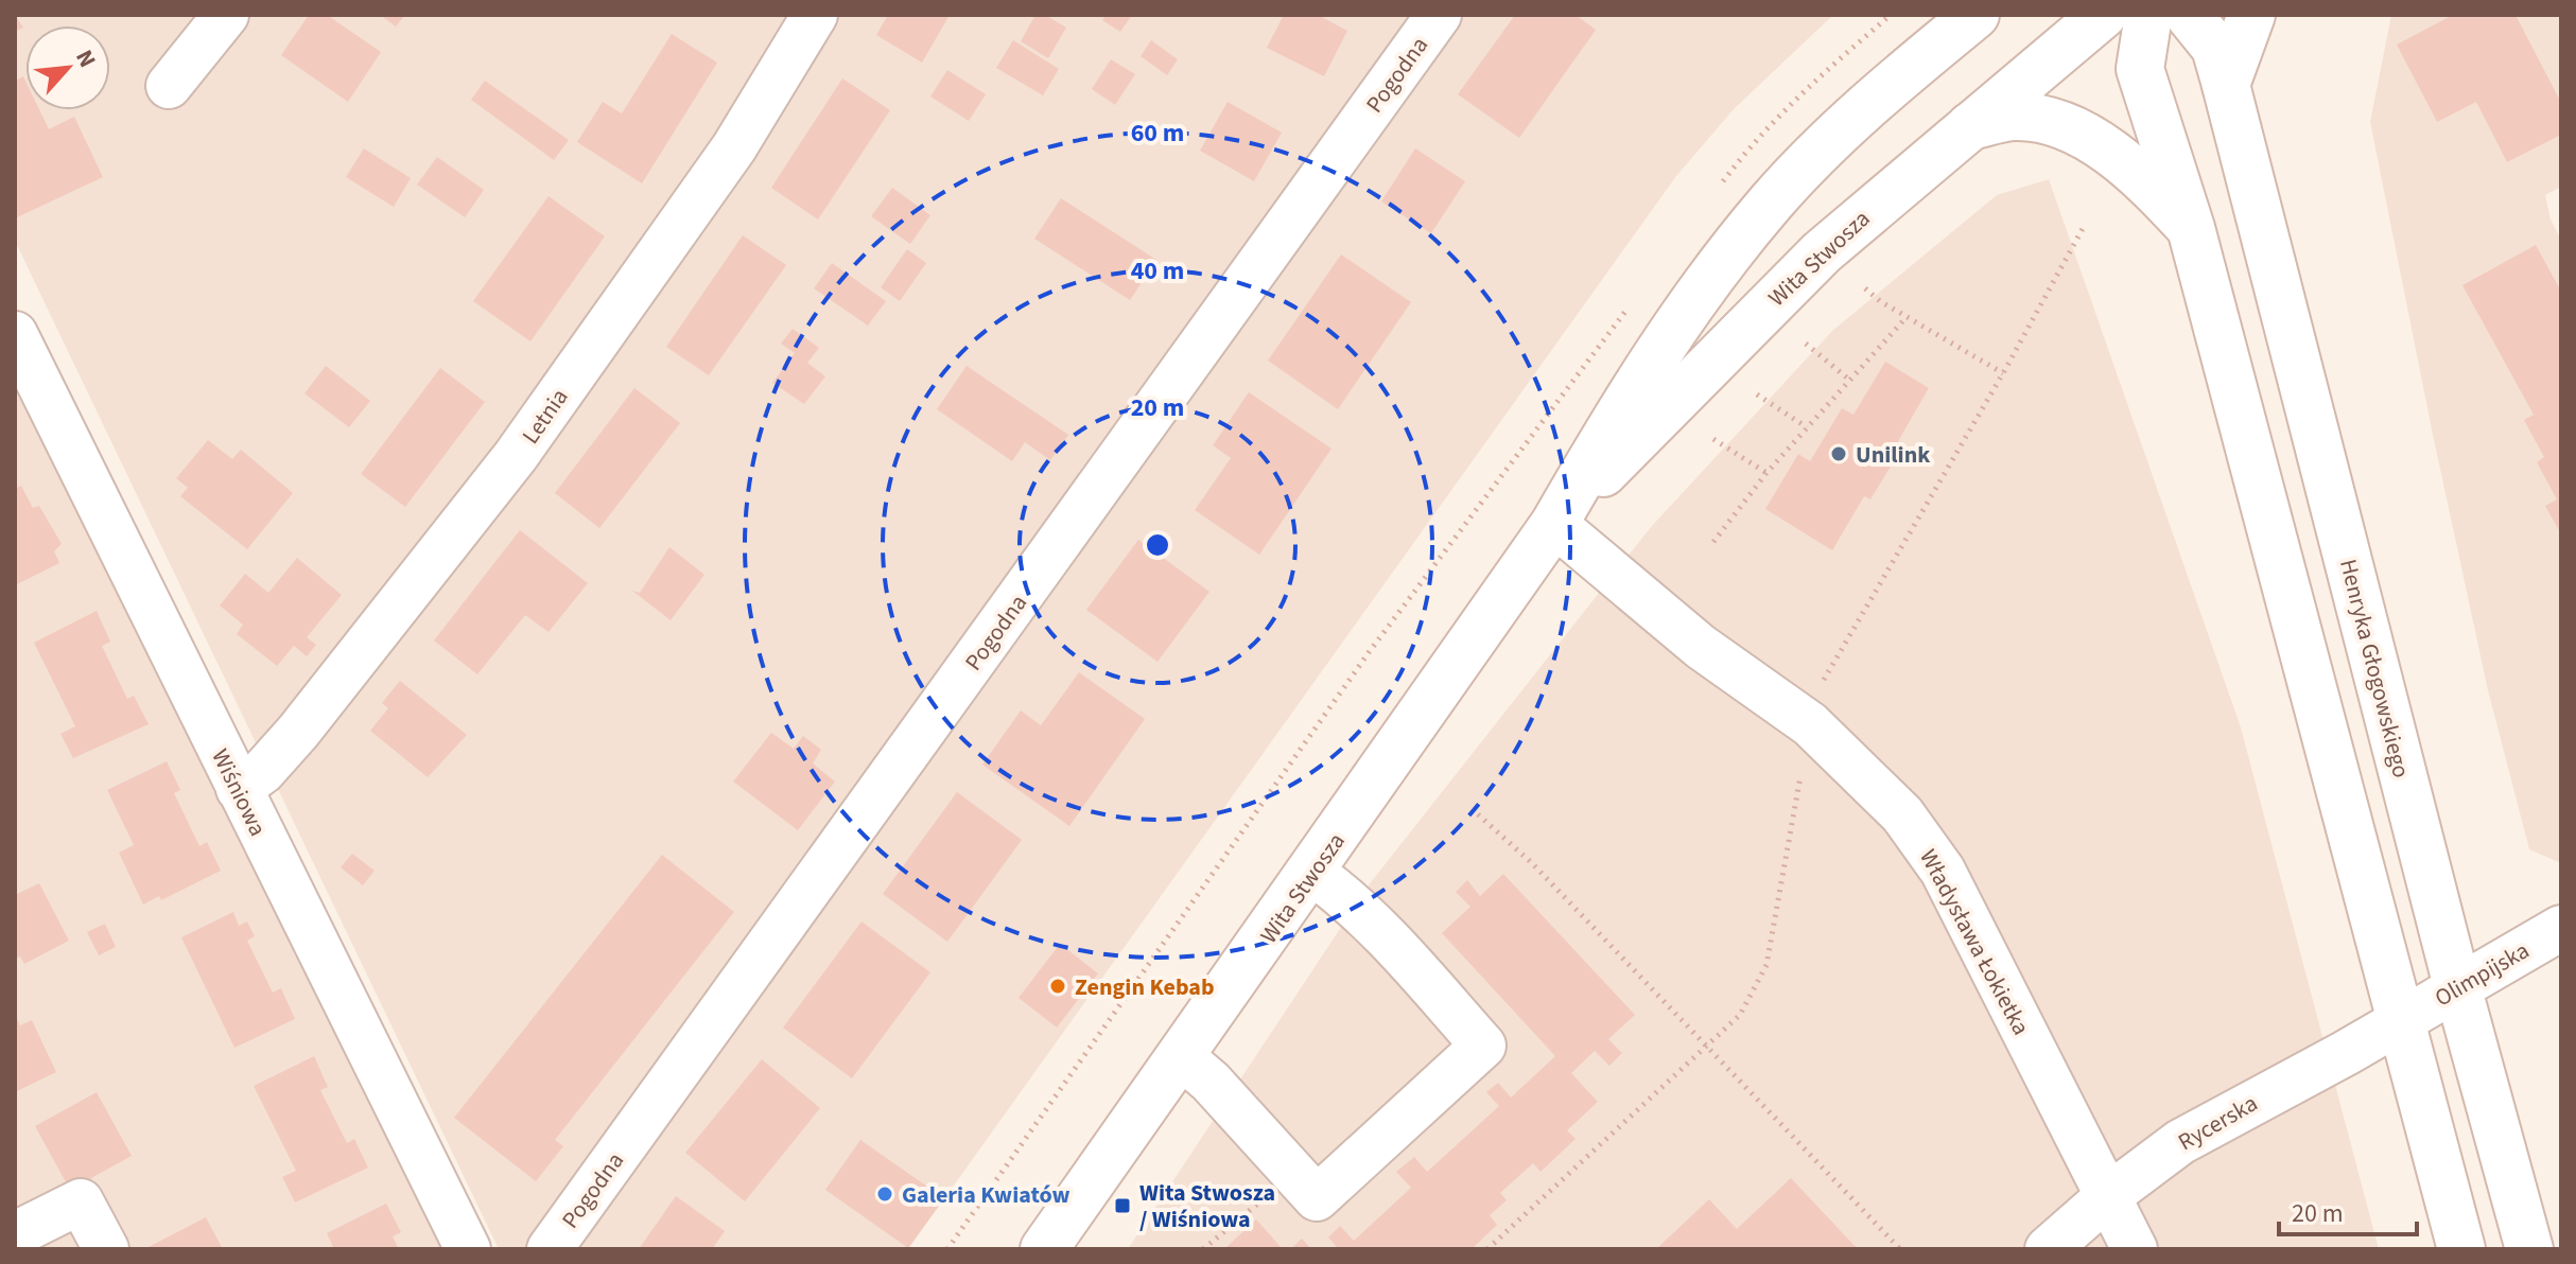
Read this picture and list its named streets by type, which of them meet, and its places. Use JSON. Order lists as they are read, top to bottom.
{
  "streets": {
    "street": [
      "Pogodna",
      "Wita Stwosza",
      "Letnia",
      "Henryka Głogowskiego",
      "Wiśniowa",
      "Władysława Łokietka",
      "Olimpijska",
      "Rycerska"
    ]
  },
  "crossings": [
    ["Wita Stwosza", "Władysława Łokietka"],
    ["Letnia", "Wiśniowa"],
    ["Henryka Głogowskiego", "Olimpijska"],
    ["Władysława Łokietka", "Rycerska"],
    ["Olimpijska", "Rycerska"]
  ],
  "places": {
    "other": ["Unilink", "Zengin Kebab", "Galeria Kwiatów"],
    "transit": ["Wita Stwosza / Wiśniowa"]
  },
  "scale_bar": "20 m",
  "north": "top right",
  "rings": ["60 m", "40 m", "20 m"]
}
